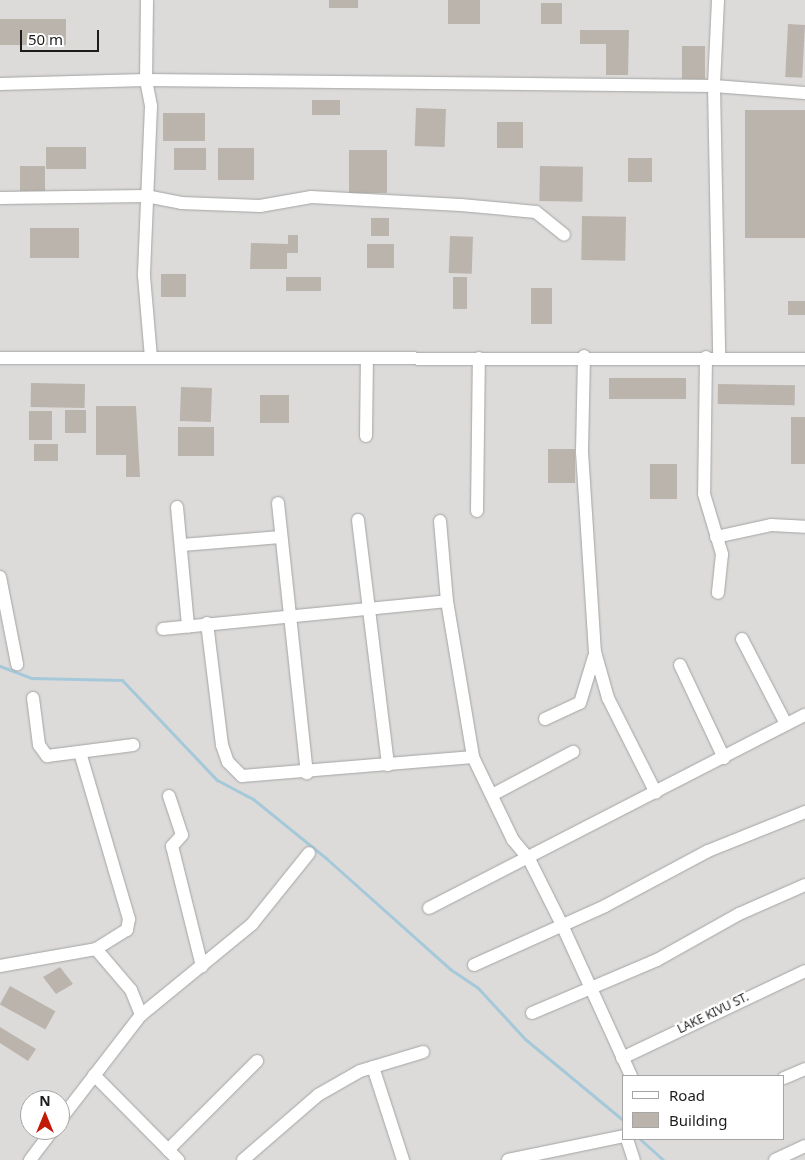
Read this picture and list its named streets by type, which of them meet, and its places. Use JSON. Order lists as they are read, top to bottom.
{
  "streets": {
    "street": ["LAKE KIVU ST."]
  },
  "legend": ["Road", "Building"],
  "scale_bar": "50 m",
  "north": "top"
}
